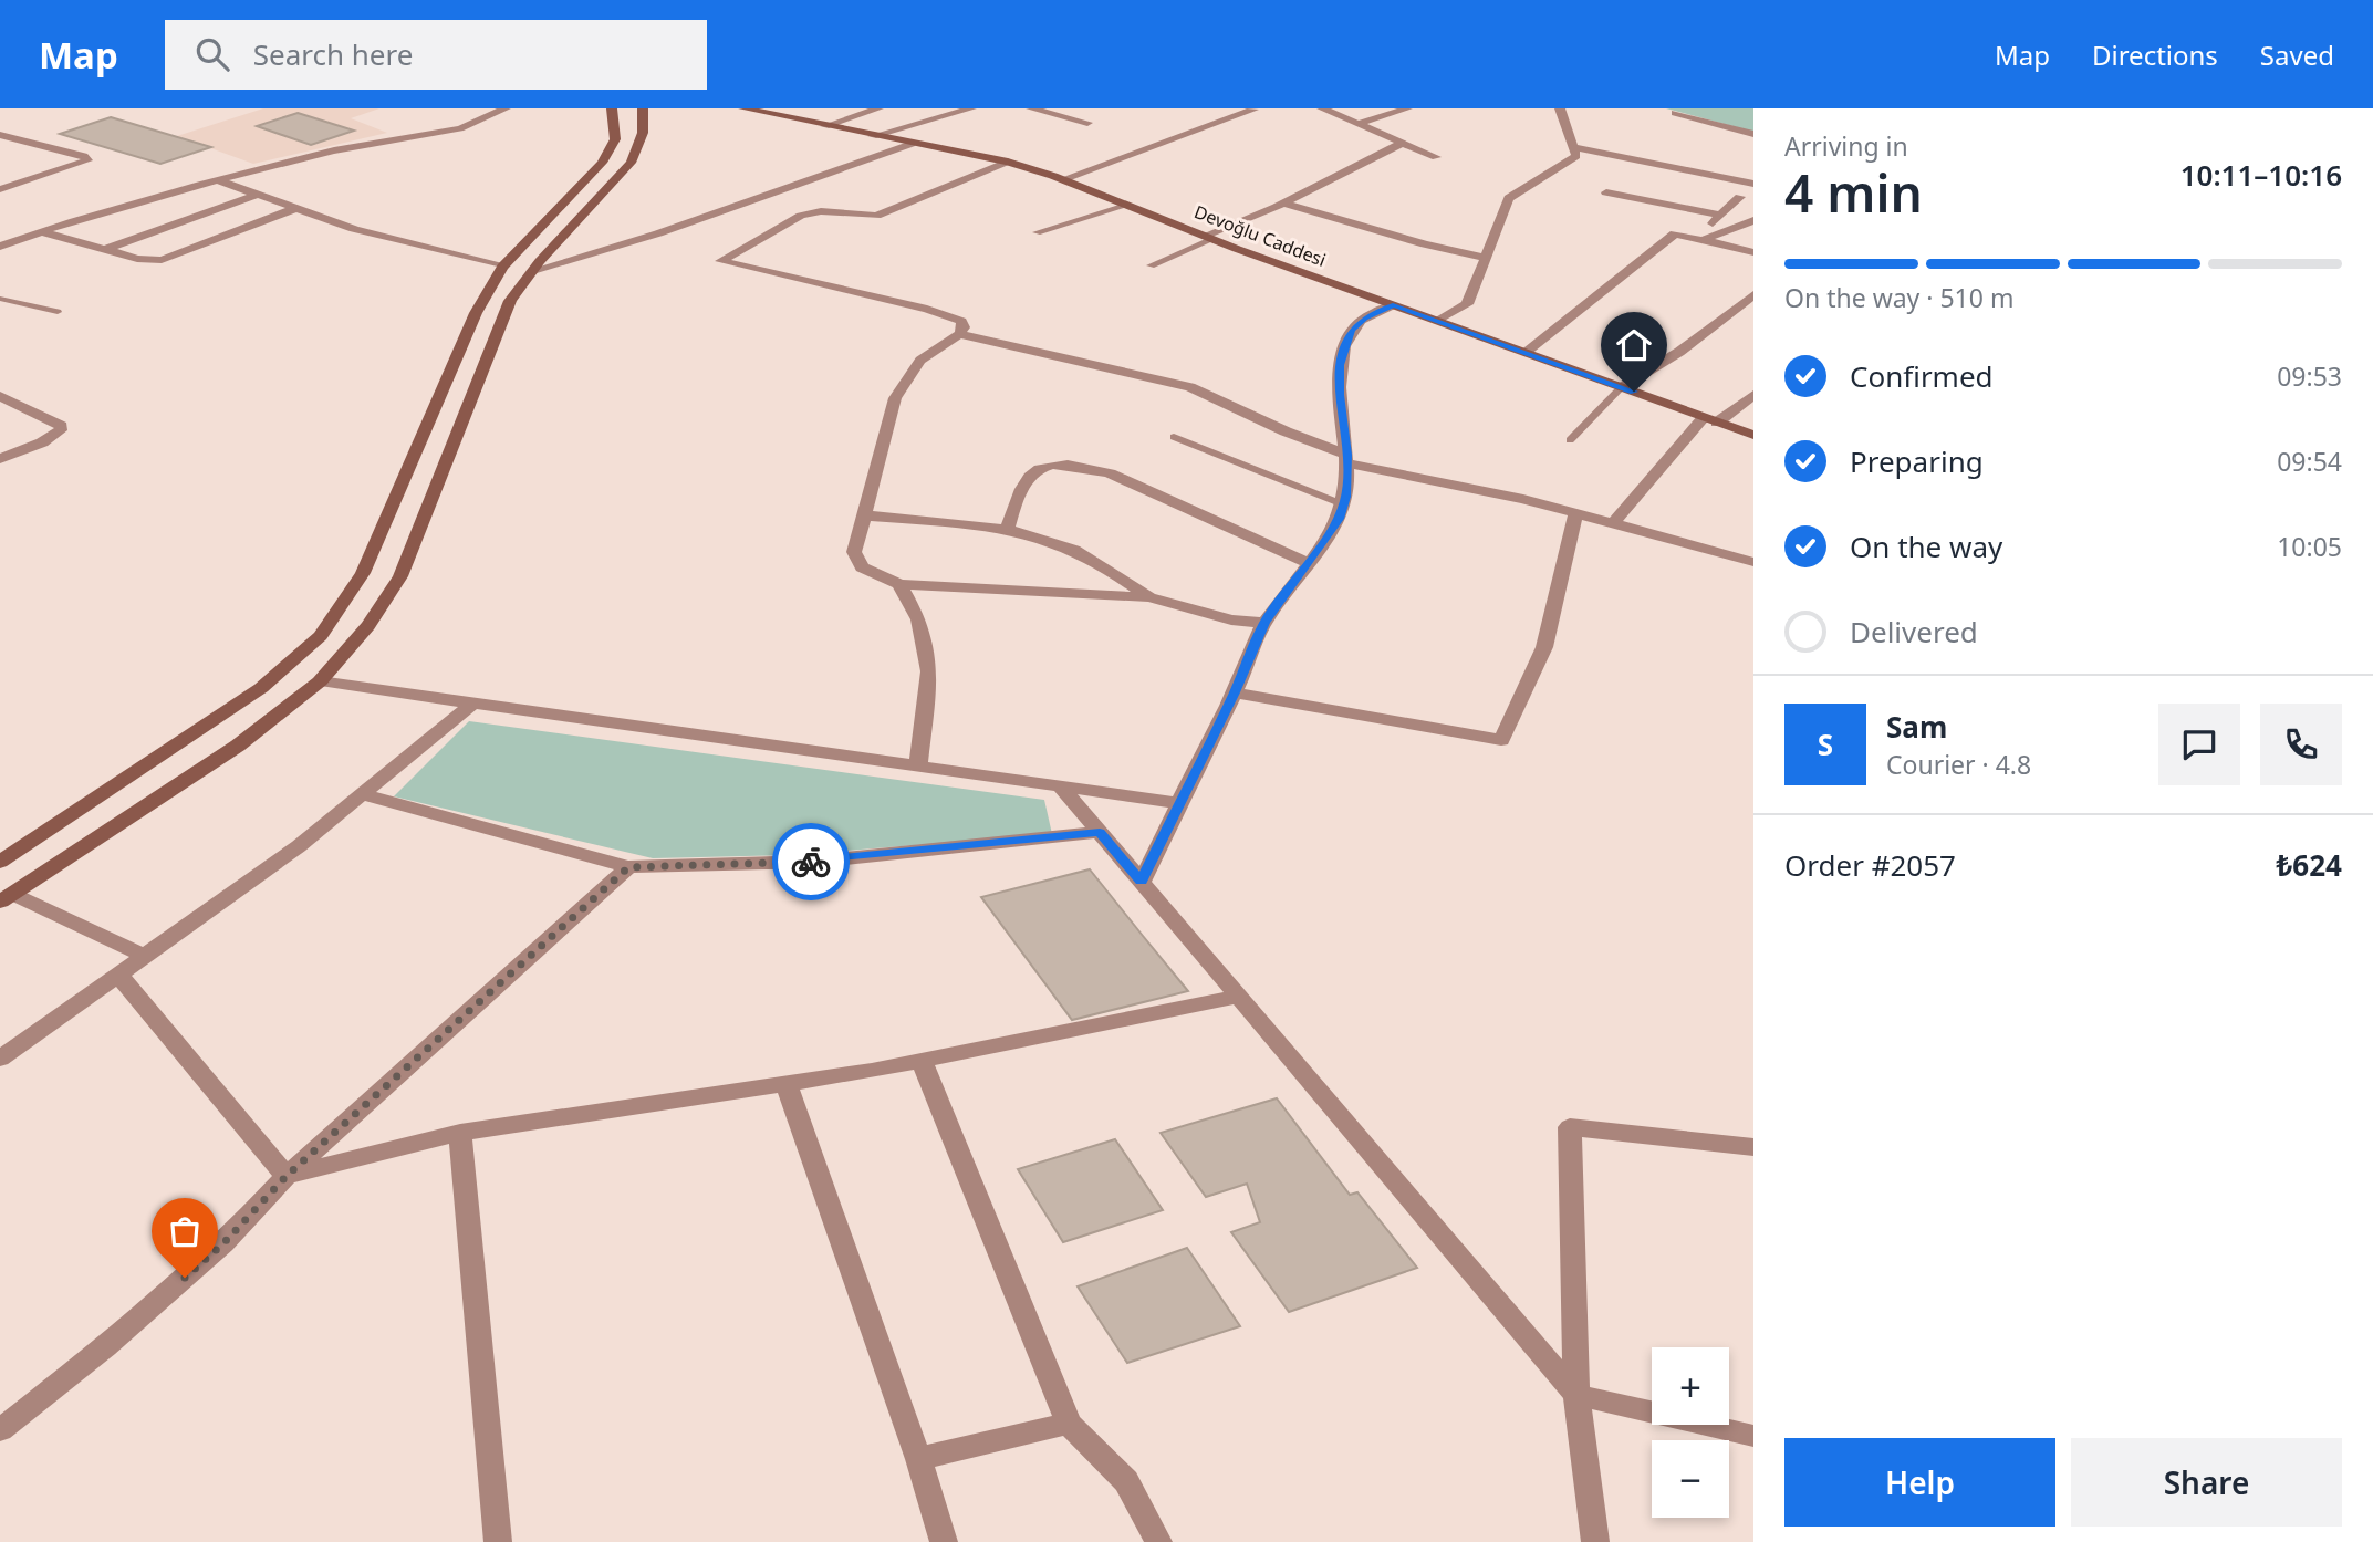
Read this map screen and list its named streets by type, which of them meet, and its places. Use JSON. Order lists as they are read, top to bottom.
{
  "streets": {
    "street": ["Devoğlu Caddesi"]
  },
  "page": {
    "header": "Map",
    "search": "Search here",
    "nav": ["Map", "Directions", "Saved"],
    "heading": ["4 min", "Arriving in", "10:11–10:16"],
    "panel": [
      "Sam",
      "Courier · 4.8",
      "Order #2057",
      "₺624"
    ],
    "bar": "On the way · 510 m",
    "list": [
      ["Confirmed", "09:53"],
      ["Preparing", "09:54"],
      ["On the way", "10:05"],
      "Delivered"
    ],
    "round": "S",
    "map_buttons": ["+", "−"],
    "buttons": ["Help", "Share"]
  }
}
